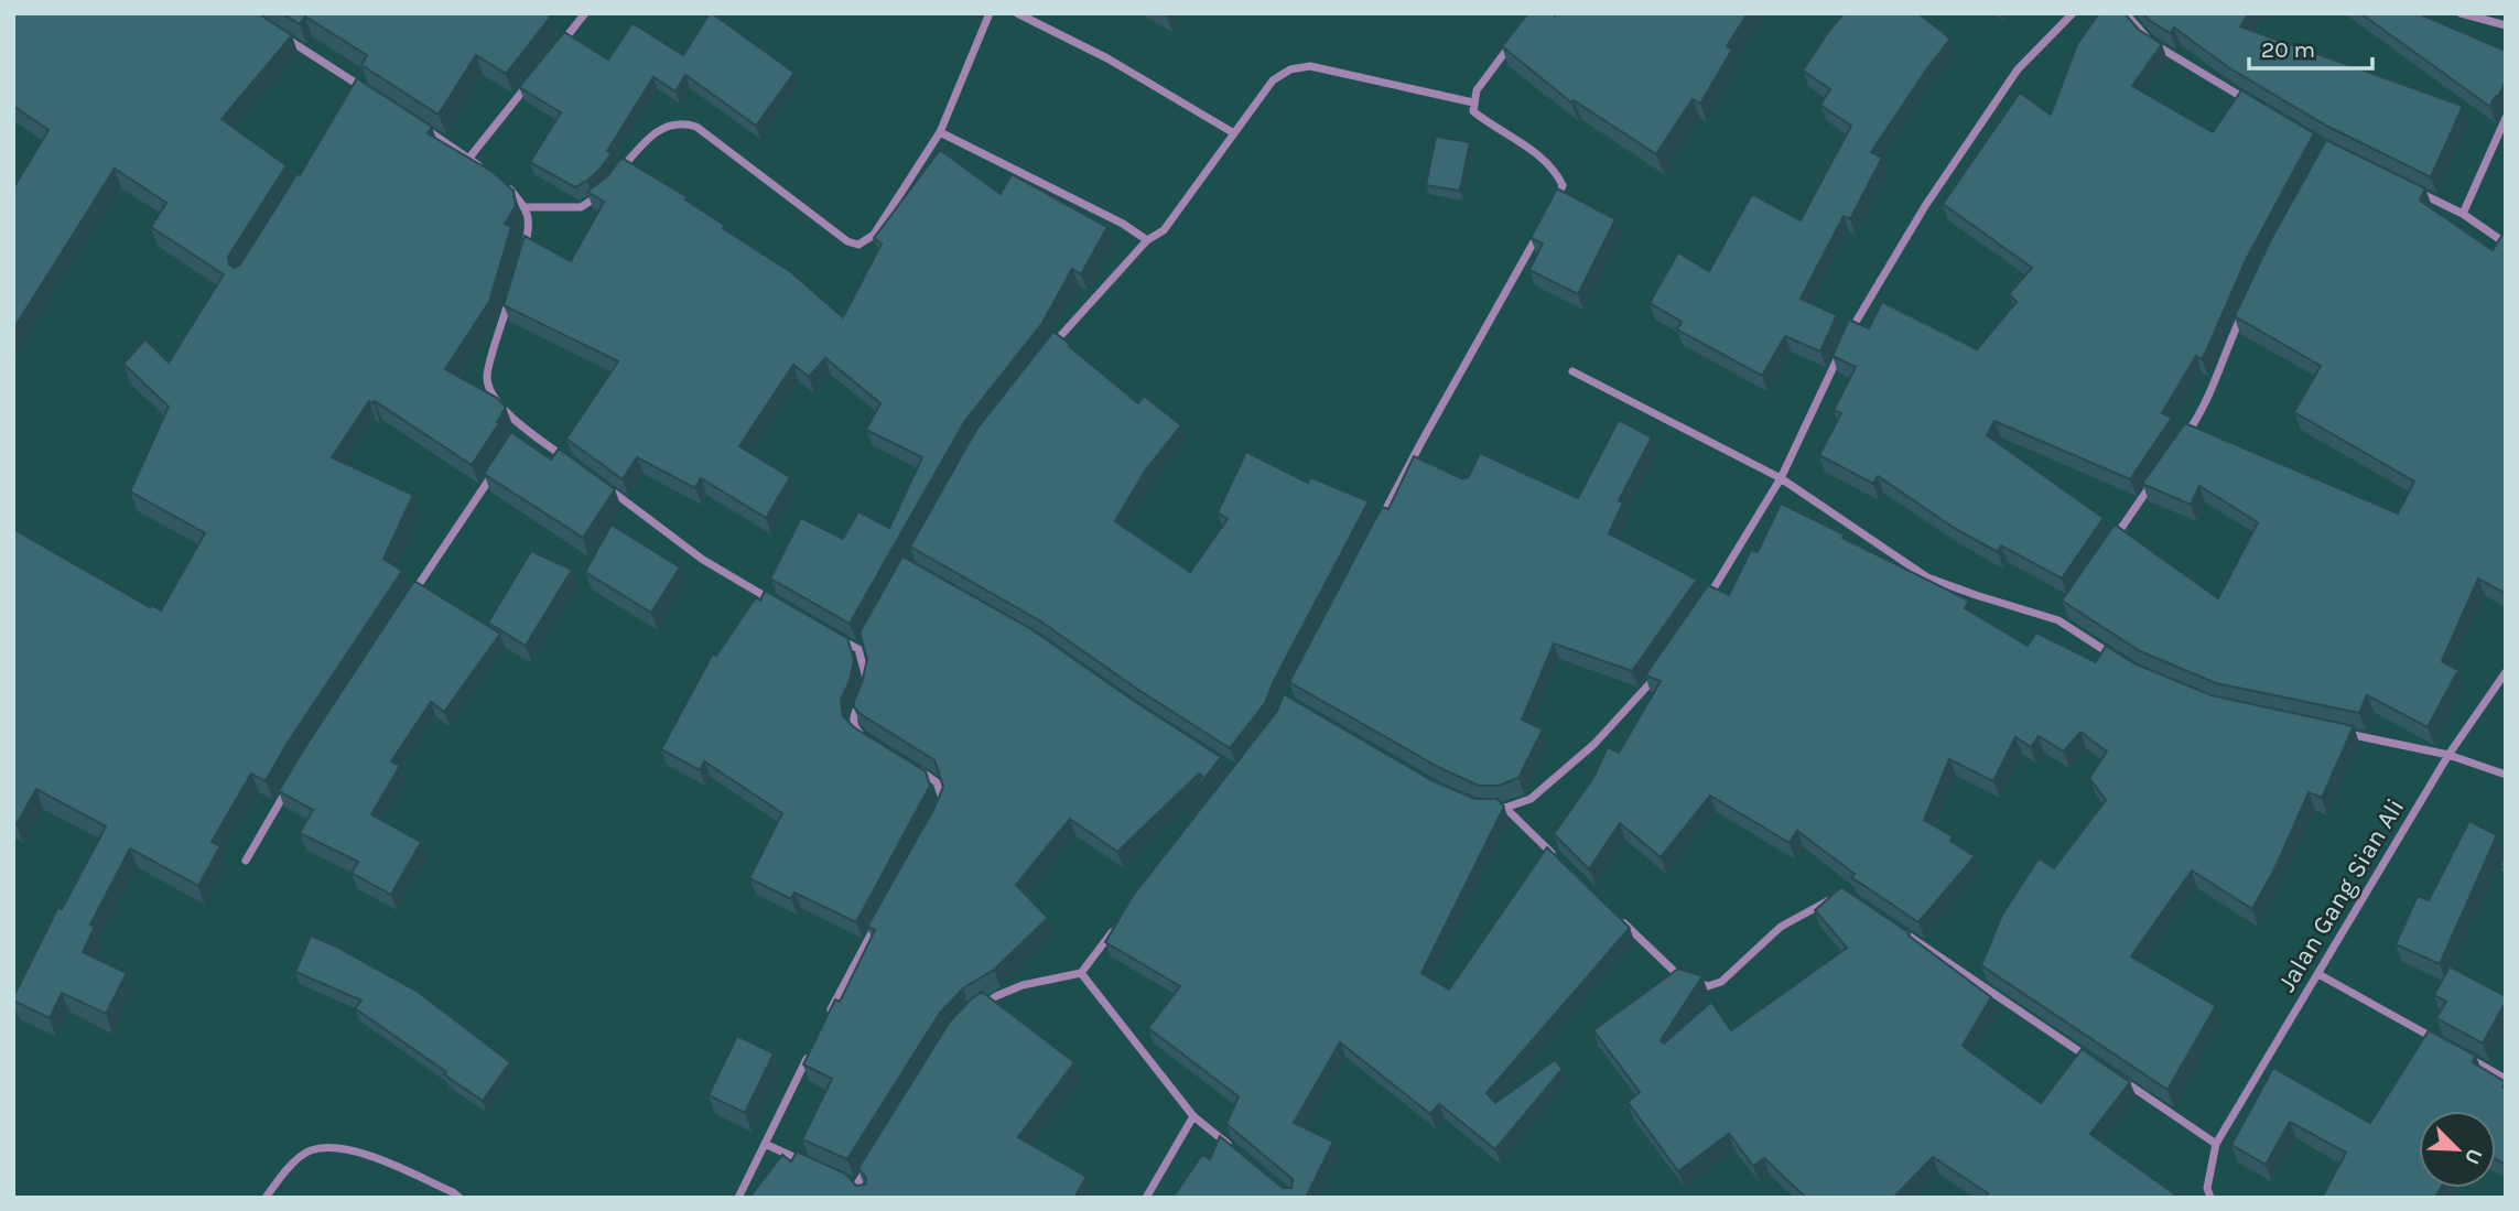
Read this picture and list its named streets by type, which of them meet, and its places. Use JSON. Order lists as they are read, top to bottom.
{
  "streets": {
    "street": ["Jalan Gang Sian Ali"]
  },
  "scale_bar": "20 m",
  "north": "bottom right"
}
